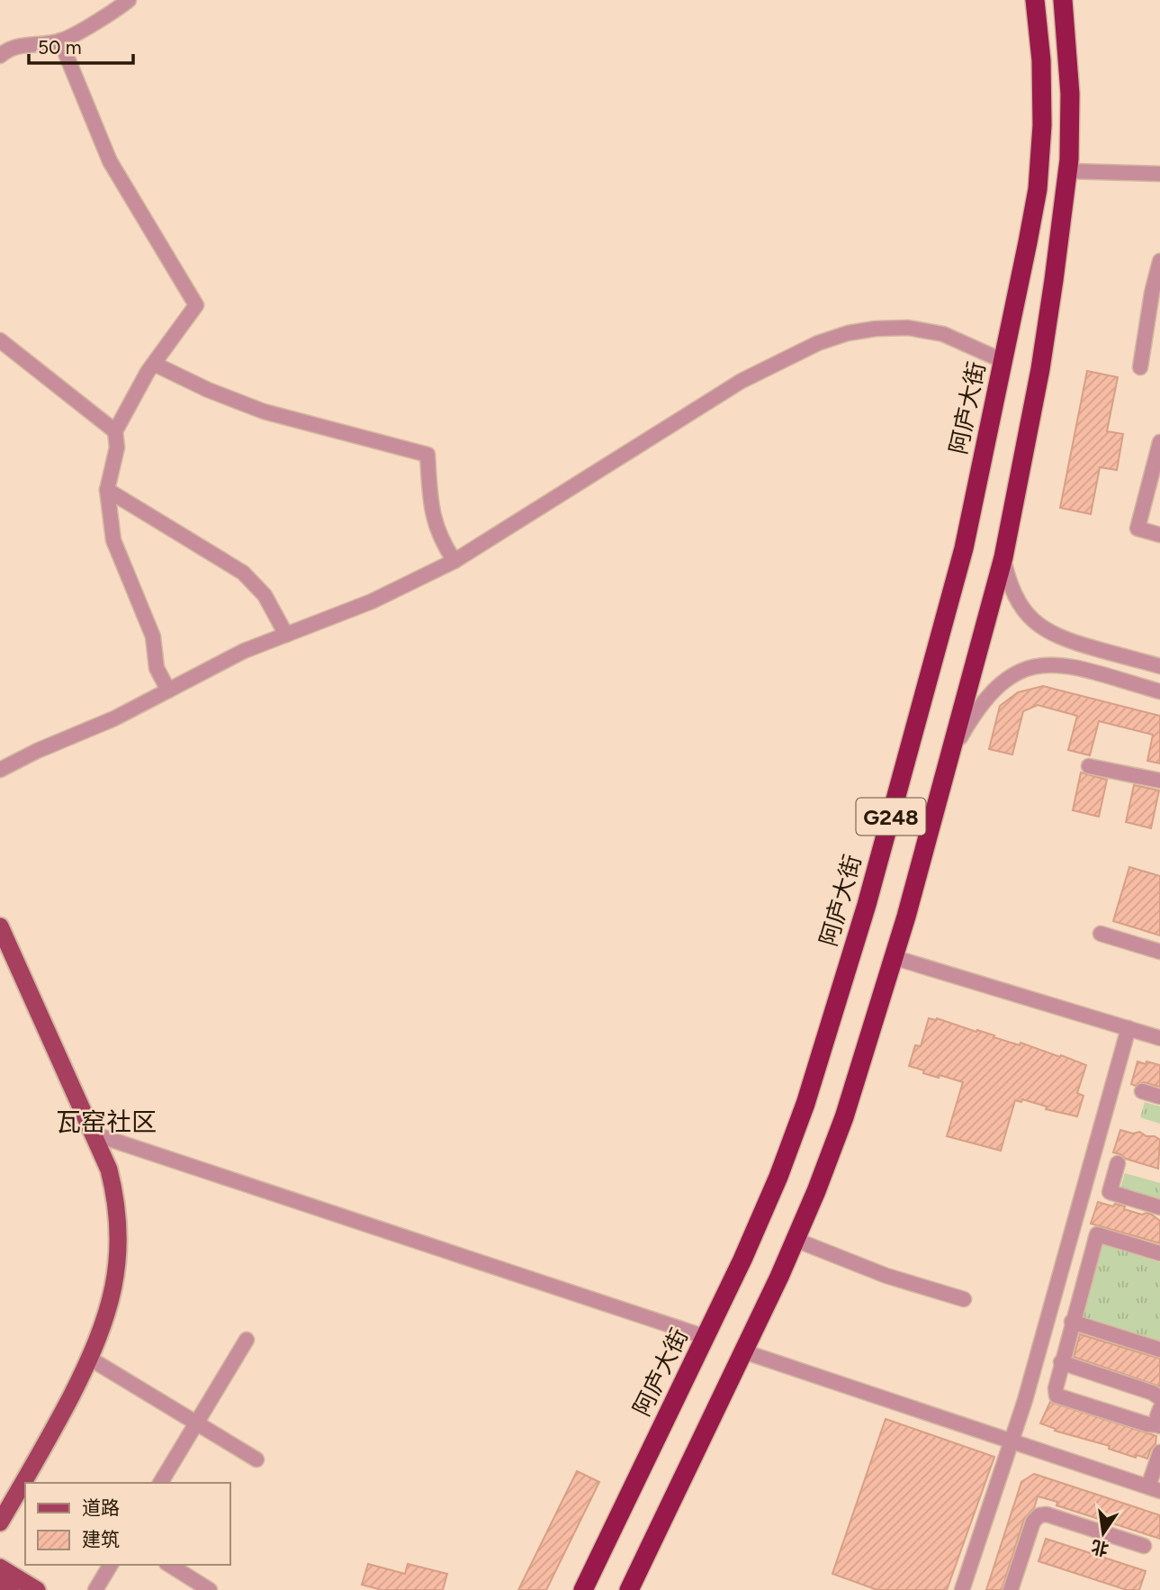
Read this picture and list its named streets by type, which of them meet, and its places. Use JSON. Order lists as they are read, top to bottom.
{
  "streets": {
    "highway": ["阿庐大街", "G248"]
  },
  "districts": ["瓦窑社区"],
  "legend": ["道路", "建筑"],
  "scale_bar": "50 m",
  "north": "bottom"
}
